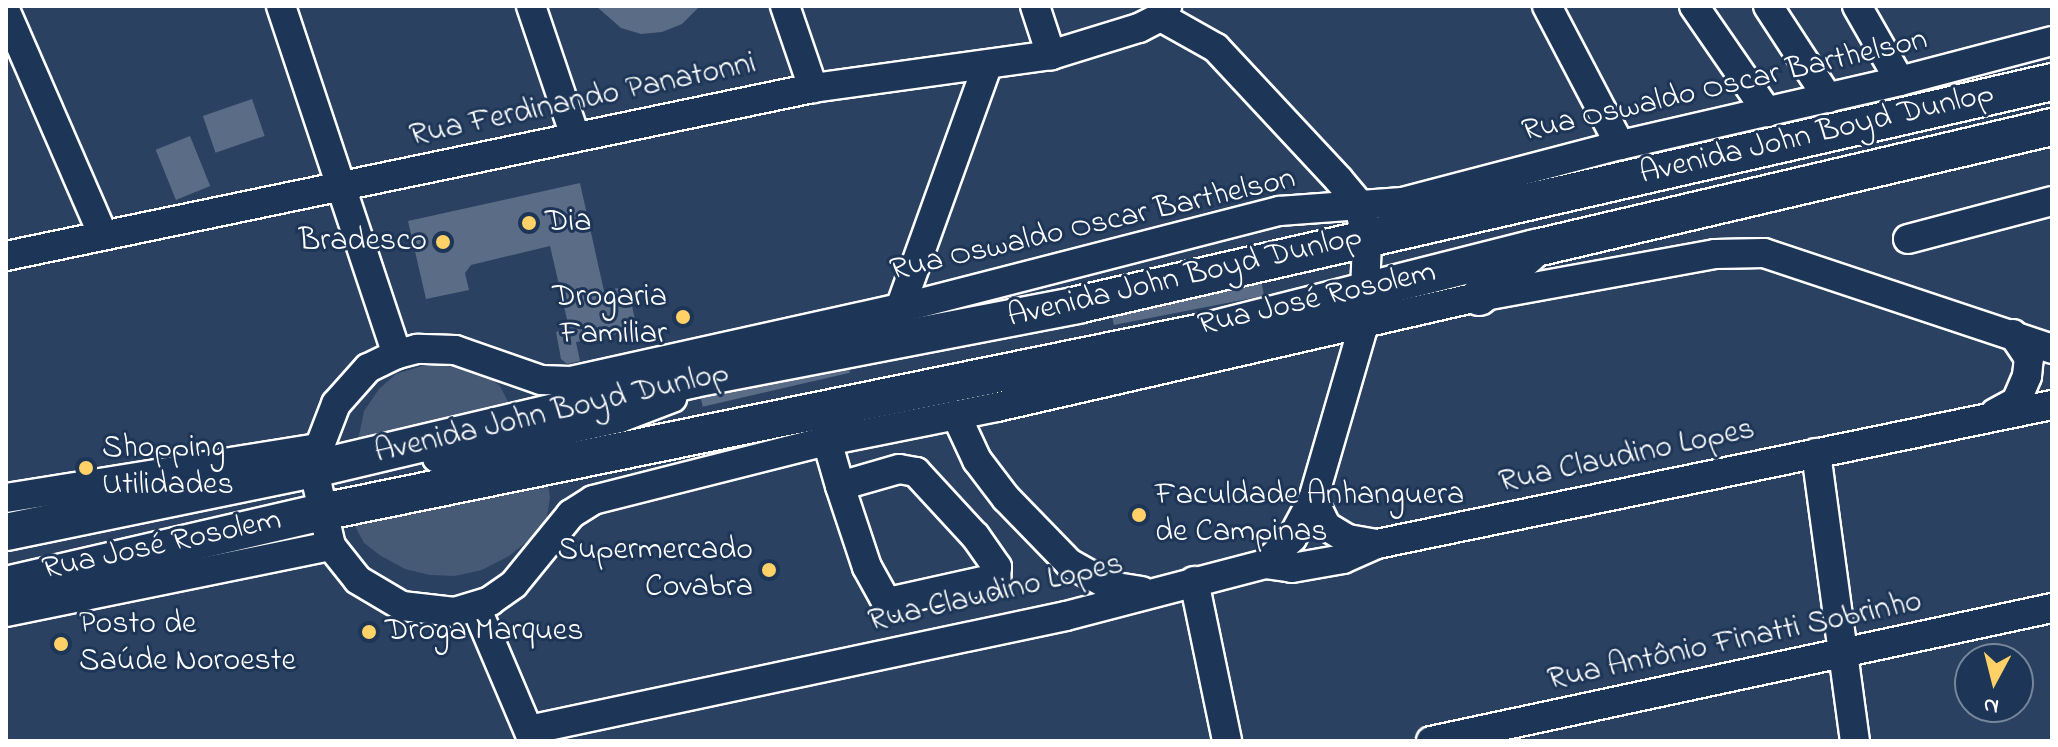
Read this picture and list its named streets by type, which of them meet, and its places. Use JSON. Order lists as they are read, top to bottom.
{
  "streets": {
    "main road": ["Avenida John Boyd Dunlop"],
    "street": [
      "Rua Oswaldo Oscar Barthelson",
      "Rua Ferdinando Panatonni",
      "Rua José Rosolem",
      "Rua Claudino Lopes",
      "Rua Antônio Finatti Sobrinho"
    ]
  },
  "crossings": [
    ["Rua Oswaldo Oscar Barthelson", "Avenida John Boyd Dunlop"],
    ["Rua Oswaldo Oscar Barthelson", "Rua José Rosolem"],
    ["Avenida John Boyd Dunlop", "Rua José Rosolem"],
    ["Rua José Rosolem", "Rua Claudino Lopes"]
  ],
  "places": [
    "Dia",
    "Bradesco",
    "Drogaria Familiar",
    "Shopping Utilidades",
    "Faculdade Anhanguera de Campinas",
    "Supermercado Covabra",
    "Droga Marques",
    "Posto de Saúde Noroeste"
  ],
  "north": "bottom"
}
